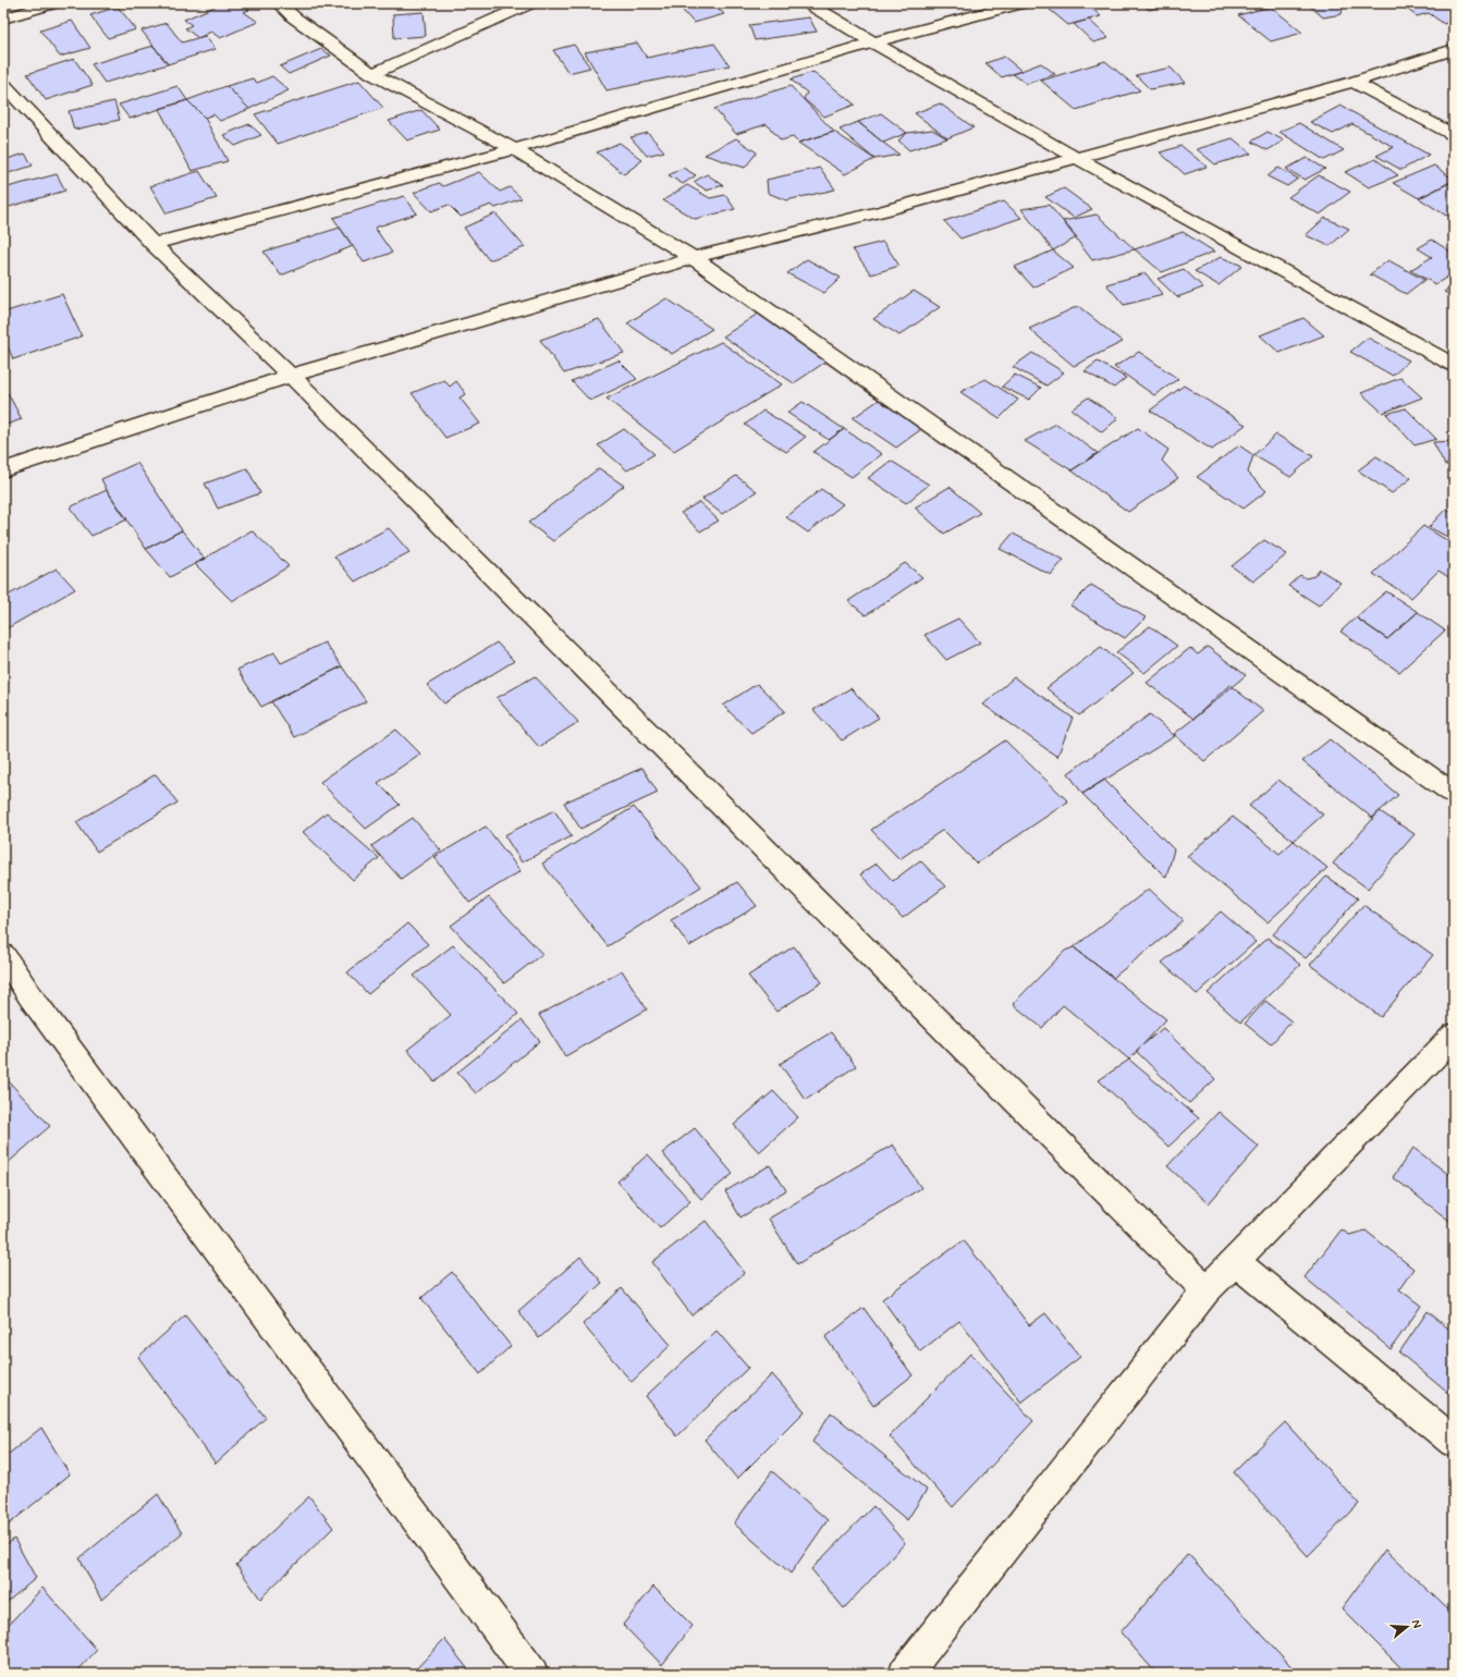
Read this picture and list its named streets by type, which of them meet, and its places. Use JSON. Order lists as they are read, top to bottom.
{
  "north": "right"
}
